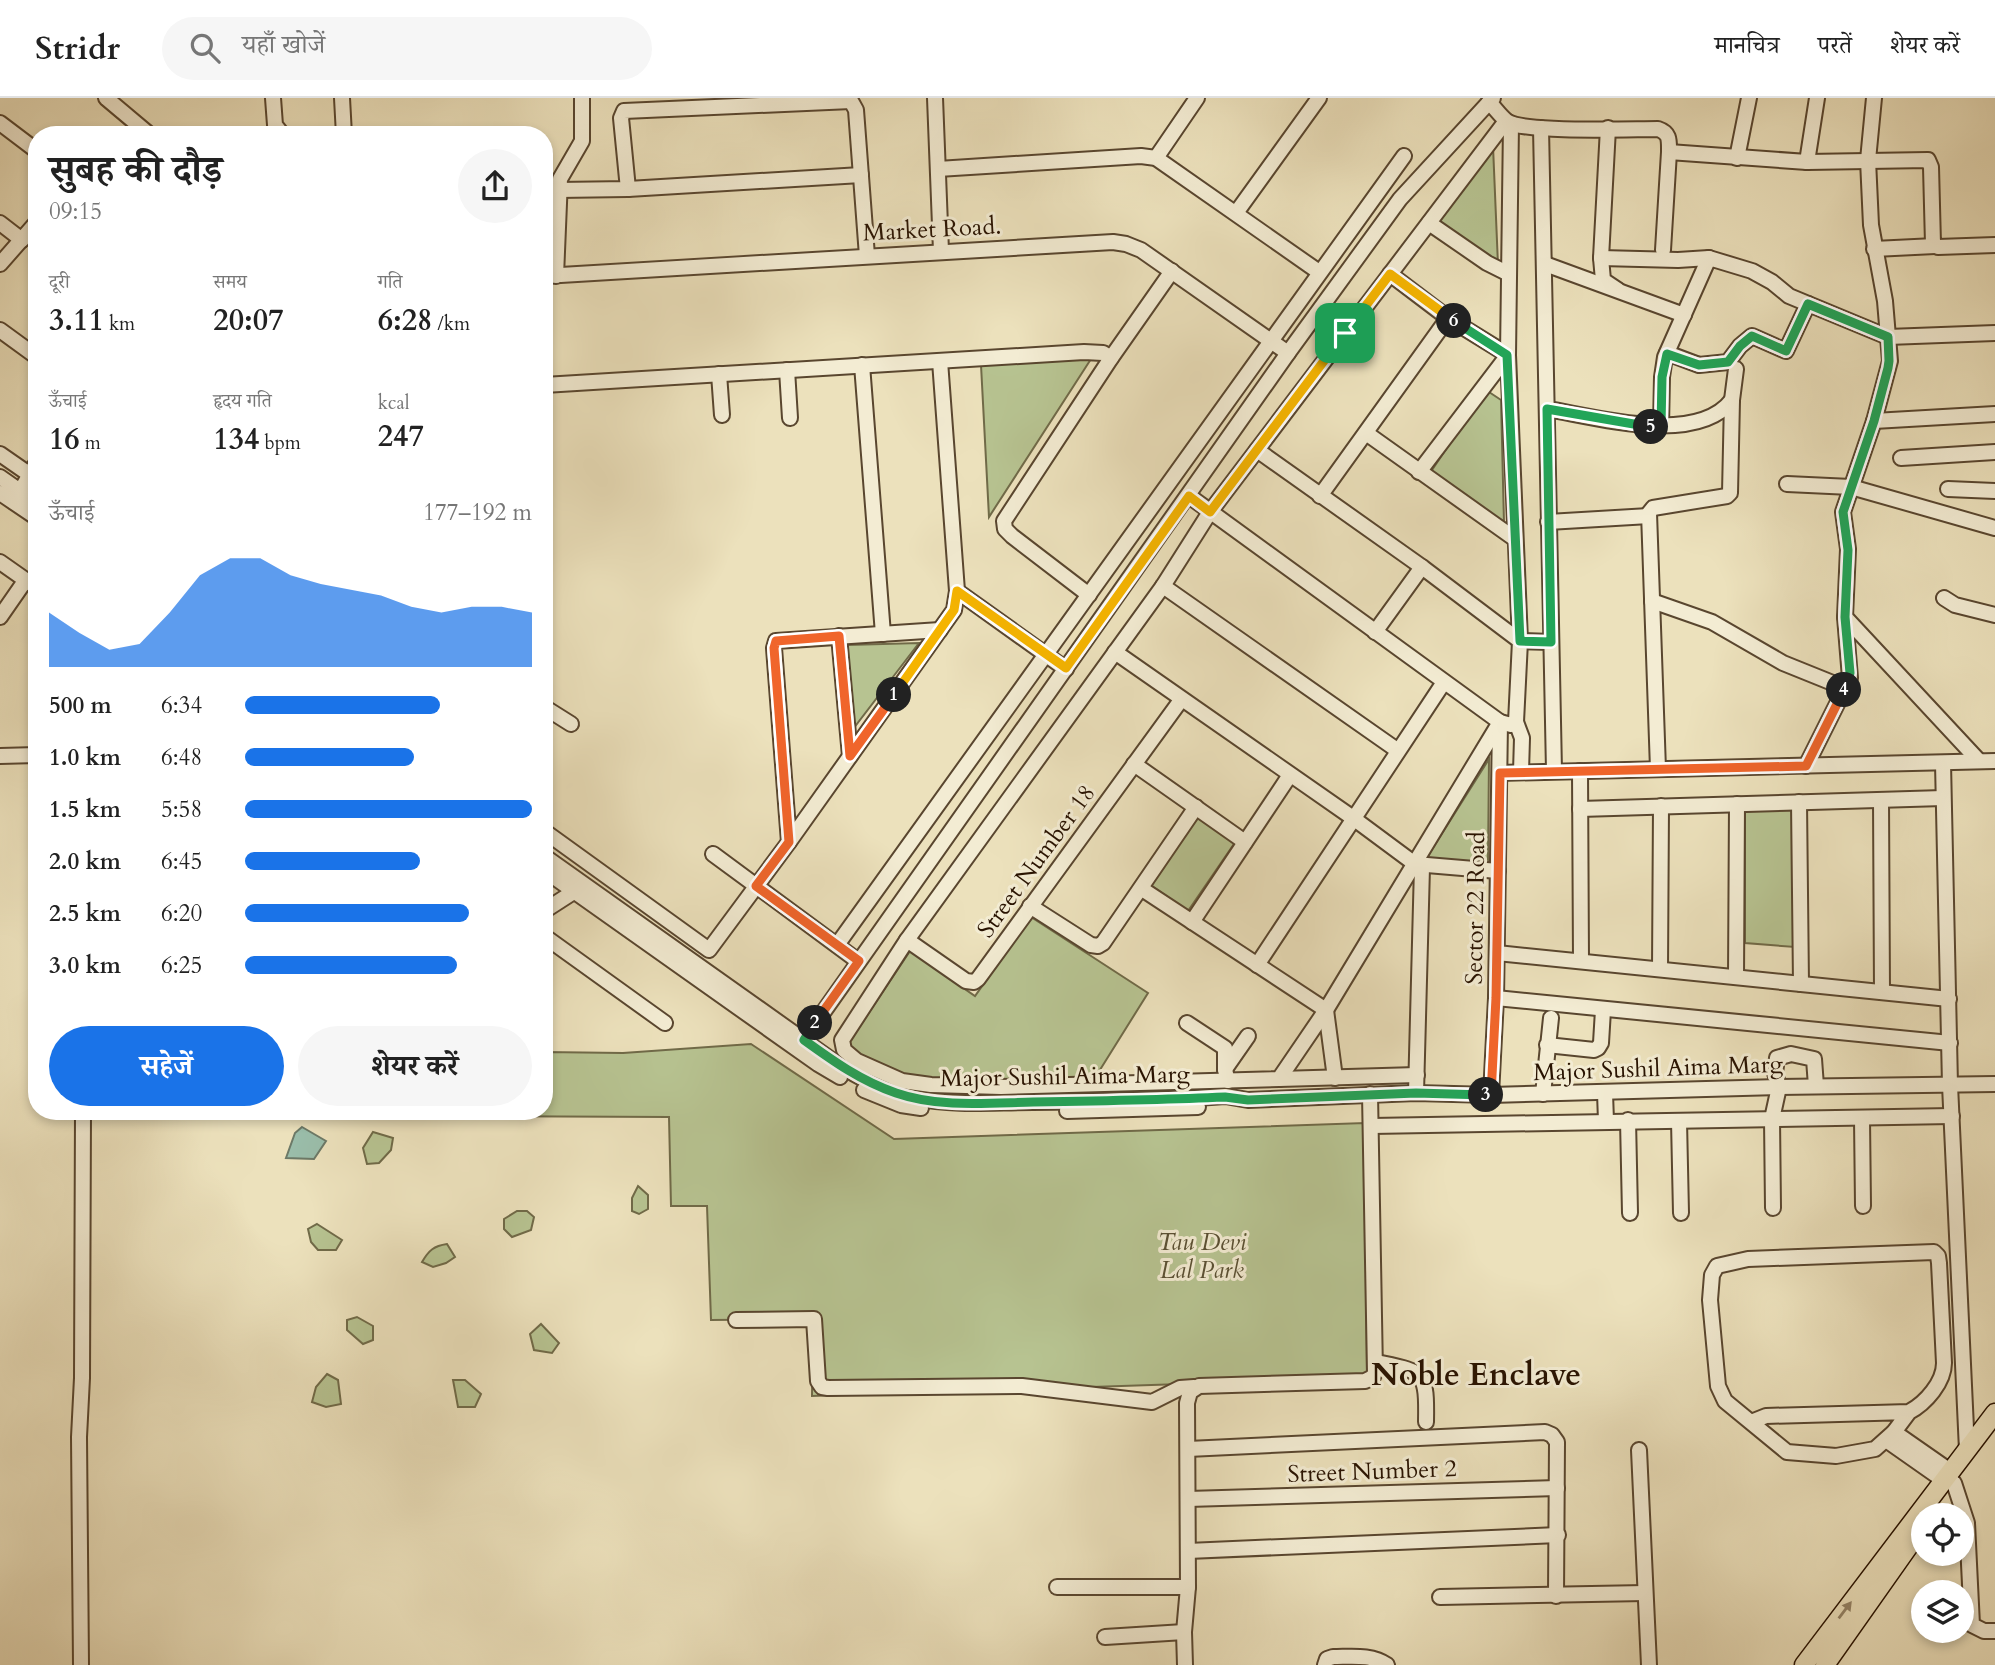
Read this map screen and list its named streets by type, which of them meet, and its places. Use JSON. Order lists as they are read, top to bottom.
{
  "streets": {
    "street": [
      "Market Road.",
      "Street Number 18",
      "Sector 22 Road",
      "Major Sushil Aima Marg",
      "Street Number 2"
    ]
  },
  "crossings": [
    ["Sector 22 Road", "Major Sushil Aima Marg"]
  ],
  "districts": ["Noble Enclave"],
  "parks": ["Tau Devi Lal Park"],
  "page": {
    "header": "Stridr",
    "search": "यहाँ खोजें",
    "nav": ["मानचित्र", "परतें", "शेयर करें"],
    "heading": ["सुबह की दौड़", "09:15"],
    "stats": [
      ["दूरी", "3.11 km"],
      ["समय", "20:07"],
      ["गति", "6:28 /km"],
      ["ऊँचाई", "16 m"],
      ["हृदय गति", "134 bpm"],
      ["kcal", "247"]
    ],
    "pins": [
      "6",
      "5",
      "4",
      "1",
      "2",
      "3"
    ],
    "chart": ["ऊँचाई", "177–192 m"],
    "list": [
      {
        "name": "500 m",
        "note": "6:34"
      },
      {
        "name": "1.0 km",
        "note": "6:48"
      },
      {
        "name": "1.5 km",
        "note": "5:58"
      },
      {
        "name": "2.0 km",
        "note": "6:45"
      },
      {
        "name": "2.5 km",
        "note": "6:20"
      },
      {
        "name": "3.0 km",
        "note": "6:25"
      }
    ],
    "buttons": ["सहेजें", "शेयर करें"]
  }
}
